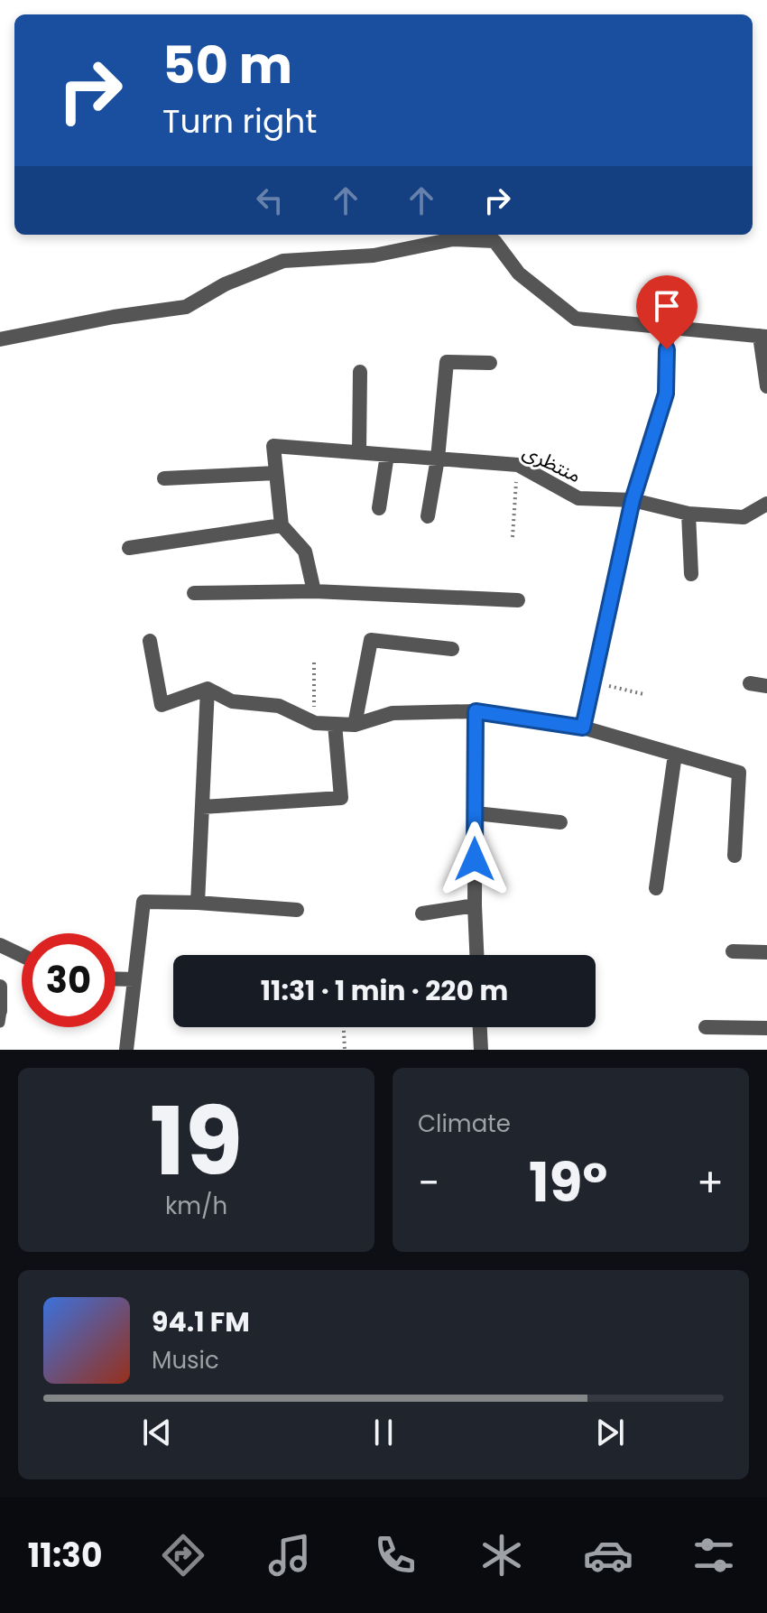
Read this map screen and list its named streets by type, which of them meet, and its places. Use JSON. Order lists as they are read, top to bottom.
{
  "streets": {
    "street": ["منتظری"]
  },
  "page": {
    "turn": ["50 m", "Turn right"],
    "limit": "30",
    "trip": "11:31 · 1 min · 220 m",
    "tile": [
      ["19", "km/h"],
      "Climate"
    ],
    "heat": ["−", "19°", "+"],
    "song": ["94.1 FM", "Music"],
    "tabs": "11:30"
  }
}
